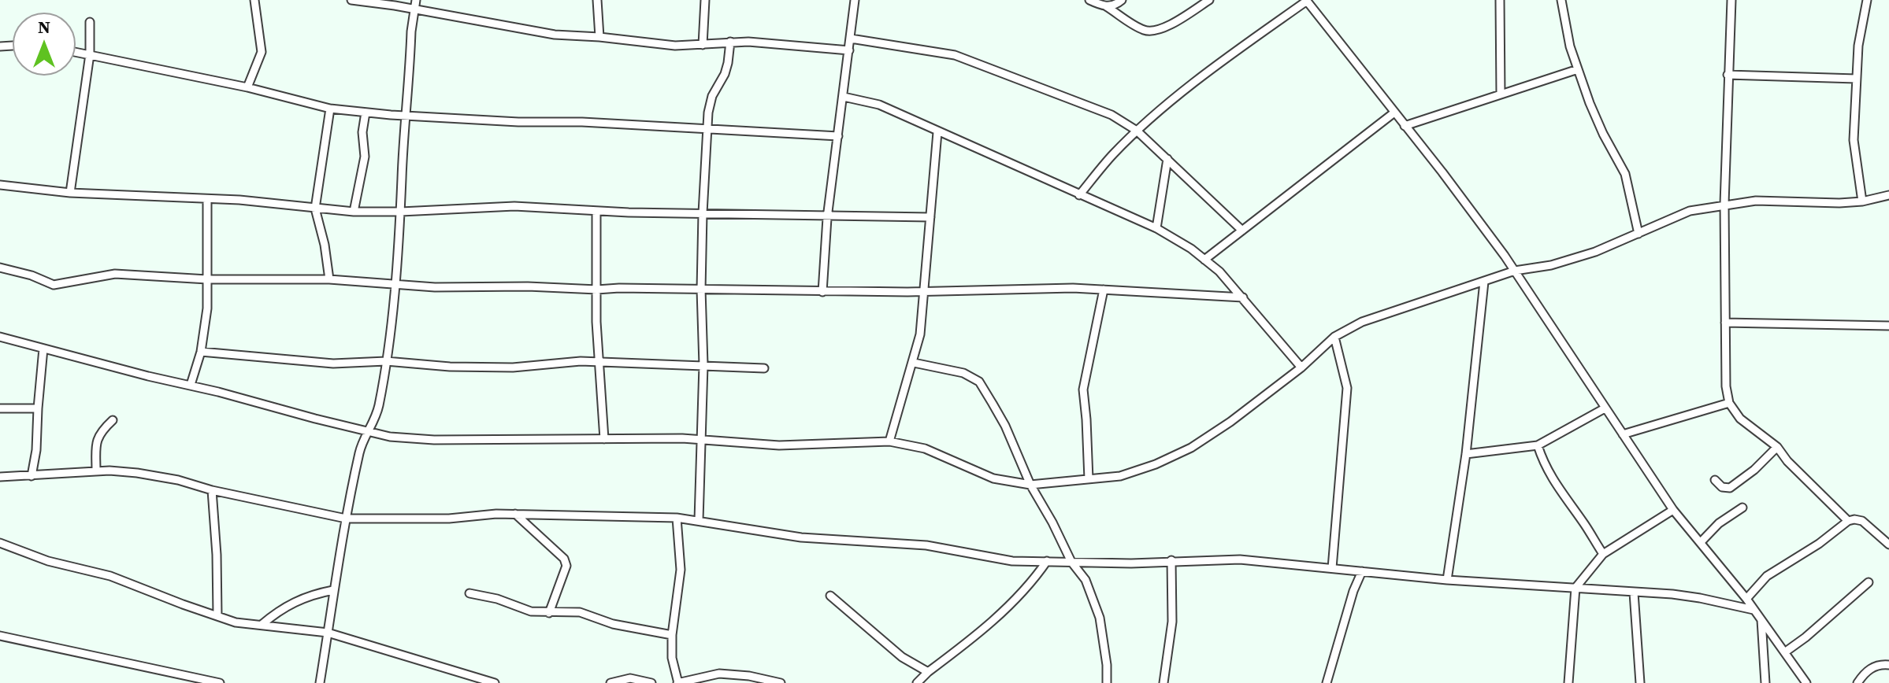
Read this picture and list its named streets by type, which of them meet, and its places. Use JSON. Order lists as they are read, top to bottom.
{
  "north": "top"
}
